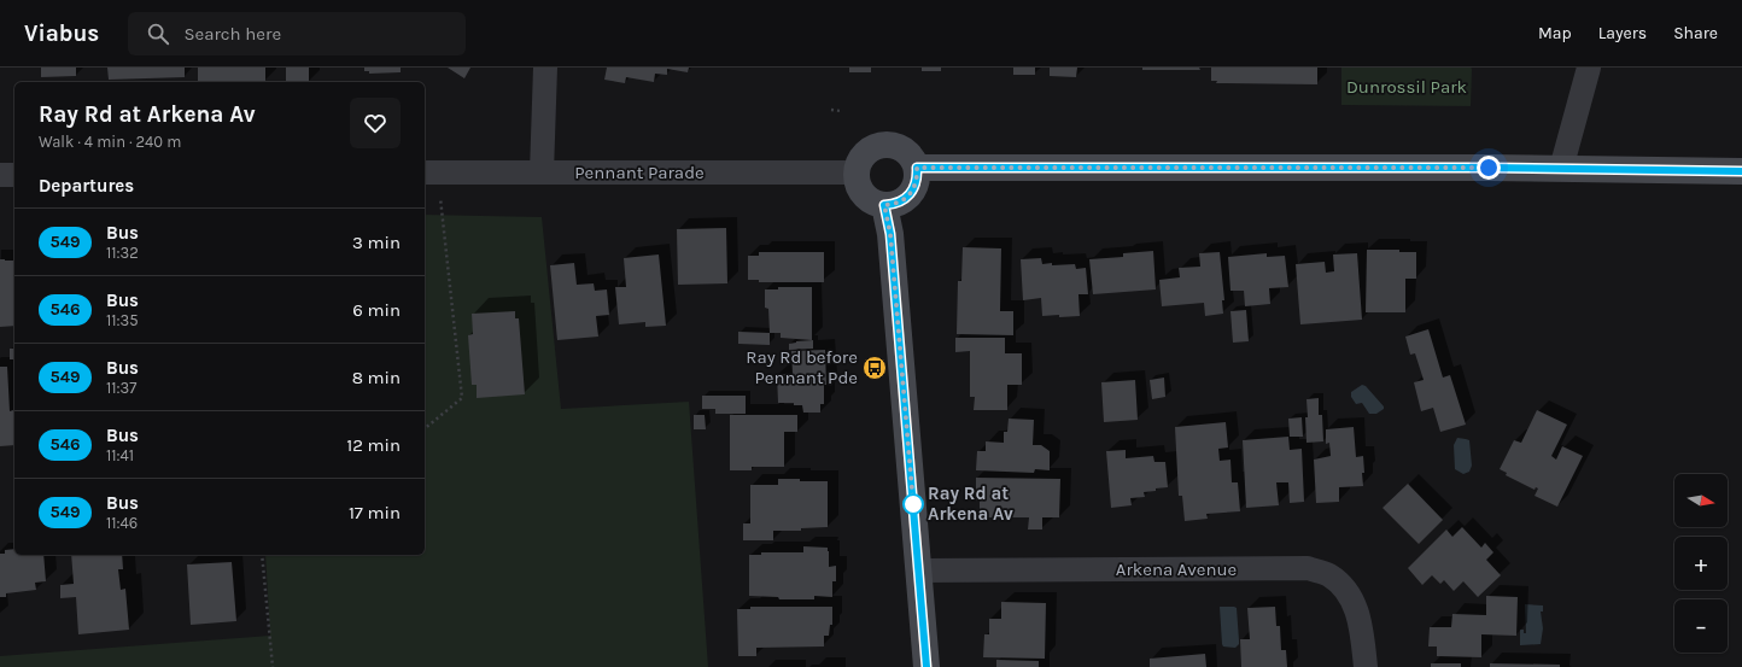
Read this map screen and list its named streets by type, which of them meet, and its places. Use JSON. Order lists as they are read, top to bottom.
{
  "streets": {
    "street": ["Pennant Parade", "Arkena Avenue"]
  },
  "parks": ["Dunrossil Park"],
  "places": {
    "bus stop": ["Ray Rd before Pennant Pde"],
    "other": ["Ray Rd at Arkena Av"]
  },
  "lines": ["bus line 549"],
  "north": "right",
  "page": {
    "header": "Viabus",
    "search": "Search here",
    "nav": ["Map", "Layers", "Share"],
    "heading": [
      ["Ray Rd at Arkena Av", "Walk · 4 min · 240 m"],
      "Departures"
    ],
    "list": [
      {
        "mark": "549",
        "name": "Bus",
        "note": "11:32",
        "value": "3 min"
      },
      {
        "mark": "546",
        "name": "Bus",
        "note": "11:35",
        "value": "6 min"
      },
      {
        "mark": "549",
        "name": "Bus",
        "note": "11:37",
        "value": "8 min"
      },
      {
        "mark": "546",
        "name": "Bus",
        "note": "11:41",
        "value": "12 min"
      },
      {
        "mark": "549",
        "name": "Bus",
        "note": "11:46",
        "value": "17 min"
      }
    ],
    "map_buttons": ["+", "−"]
  }
}
